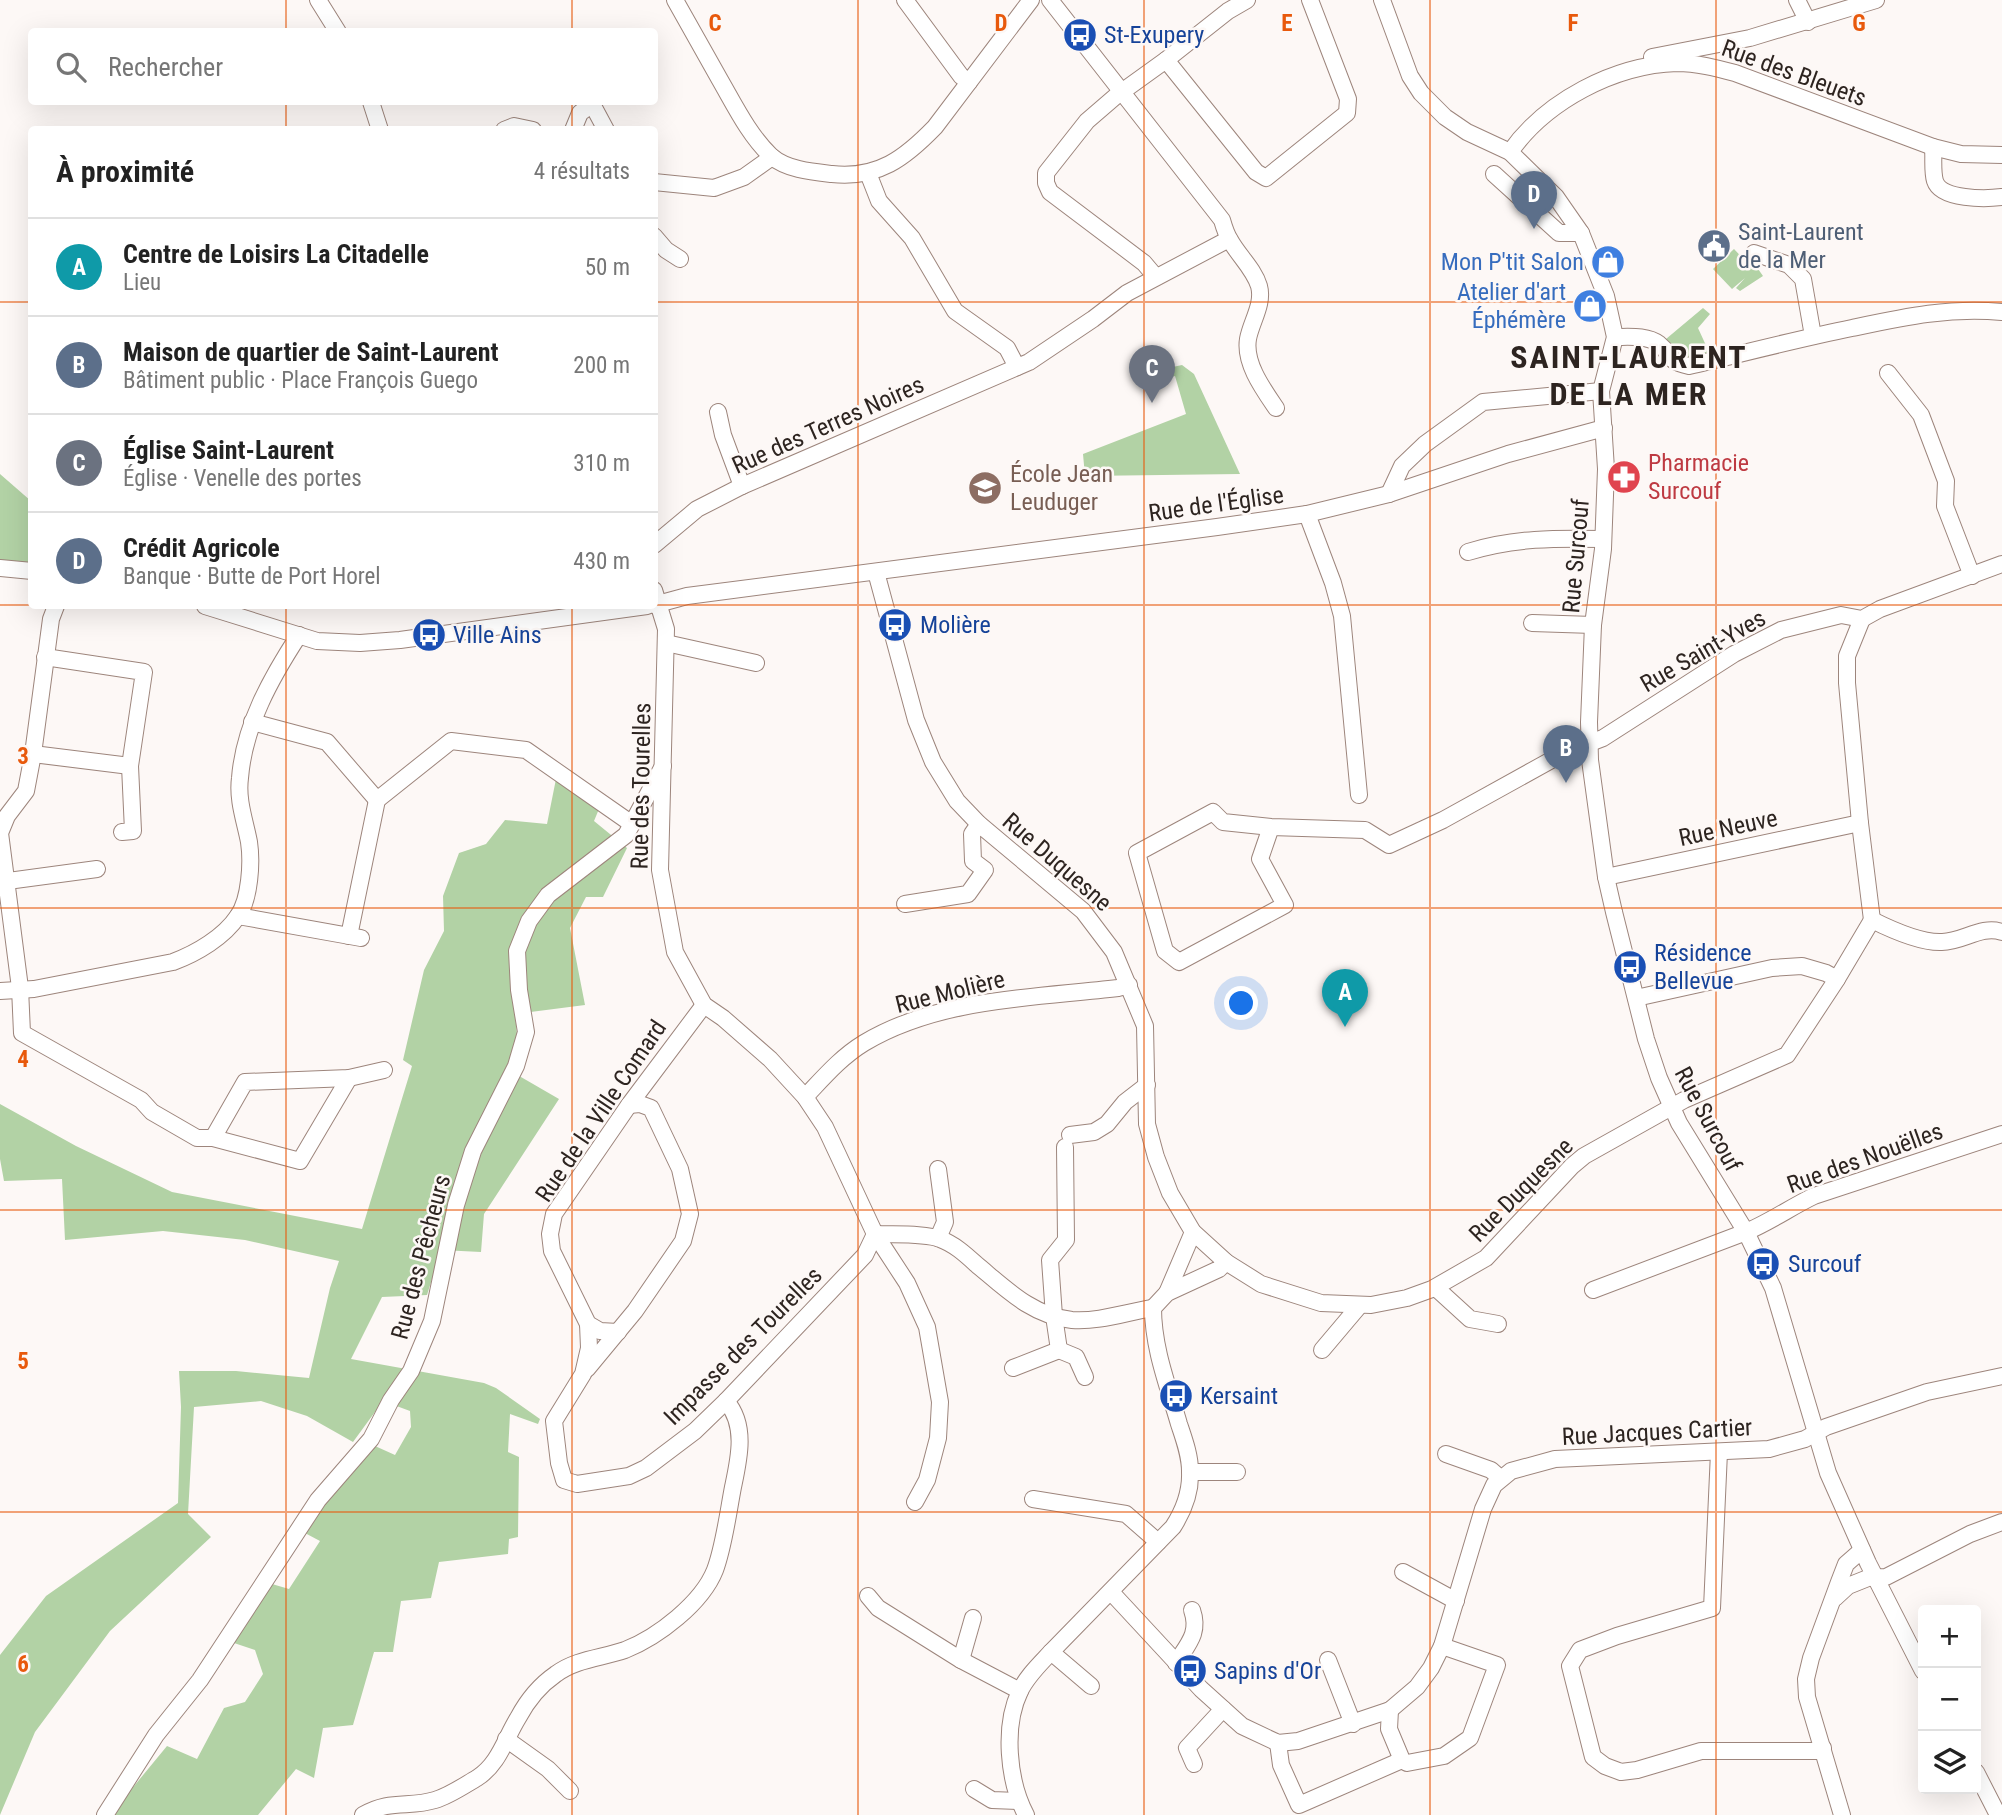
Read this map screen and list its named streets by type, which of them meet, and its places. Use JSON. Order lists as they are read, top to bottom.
{
  "streets": {
    "street": [
      "Rue des Bleuets",
      "Rue des Terres Noires",
      "Rue de l'Église",
      "Rue Surcouf",
      "Rue Saint-Yves",
      "Rue des Tourelles",
      "Rue Neuve",
      "Rue Duquesne",
      "Rue Molière",
      "Rue de la Ville Comard",
      "Rue des Nouëlles",
      "Rue des Pêcheurs",
      "Impasse des Tourelles",
      "Rue Jacques Cartier"
    ]
  },
  "crossings": [
    ["Rue de l'Église", "Rue Surcouf"],
    ["Rue de l'Église", "Rue Duquesne"],
    ["Rue Surcouf", "Rue Saint-Yves"],
    ["Rue Surcouf", "Rue Neuve"],
    ["Rue Surcouf", "Rue Duquesne"],
    ["Rue Surcouf", "Rue des Nouëlles"],
    ["Rue Surcouf", "Rue Jacques Cartier"],
    ["Rue des Tourelles", "Rue Molière"],
    ["Rue des Tourelles", "Rue de la Ville Comard"],
    ["Rue des Tourelles", "Rue des Pêcheurs"],
    ["Rue des Tourelles", "Impasse des Tourelles"],
    ["Rue Duquesne", "Rue Molière"],
    ["Rue de la Ville Comard", "Impasse des Tourelles"]
  ],
  "districts": ["SAINT-LAURENT DE LA MER"],
  "places": {
    "bus stop": [
      "St-Exupery",
      "Molière",
      "Ville Ains",
      "Résidence Bellevue",
      "Surcouf",
      "Kersaint",
      "Sapins d'Or"
    ],
    "public building": ["Saint-Laurent de la Mer"],
    "shop": ["Mon P'tit Salon", "Atelier d'art Éphémère"],
    "pharmacy": ["Pharmacie Surcouf"],
    "school or university": ["École Jean Leuduger"]
  },
  "page": {
    "search": "Rechercher",
    "heading": ["À proximité", "4 résultats"],
    "pins": [
      "D",
      "C",
      "B",
      "A"
    ],
    "list": [
      {
        "mark": "A",
        "name": "Centre de Loisirs La Citadelle",
        "note": "Lieu",
        "value": "50 m"
      },
      {
        "mark": "B",
        "name": "Maison de quartier de Saint-Laurent",
        "note": "Bâtiment public · Place François Guego",
        "value": "200 m"
      },
      {
        "mark": "C",
        "name": "Église Saint-Laurent",
        "note": "Église · Venelle des portes",
        "value": "310 m"
      },
      {
        "mark": "D",
        "name": "Crédit Agricole",
        "note": "Banque · Butte de Port Horel",
        "value": "430 m"
      }
    ],
    "map_buttons": ["+", "−"]
  },
  "grid": {
    "columns": [
      "C",
      "D",
      "E",
      "F",
      "G"
    ],
    "rows": [
      "3",
      "4",
      "5",
      "6"
    ]
  }
}
